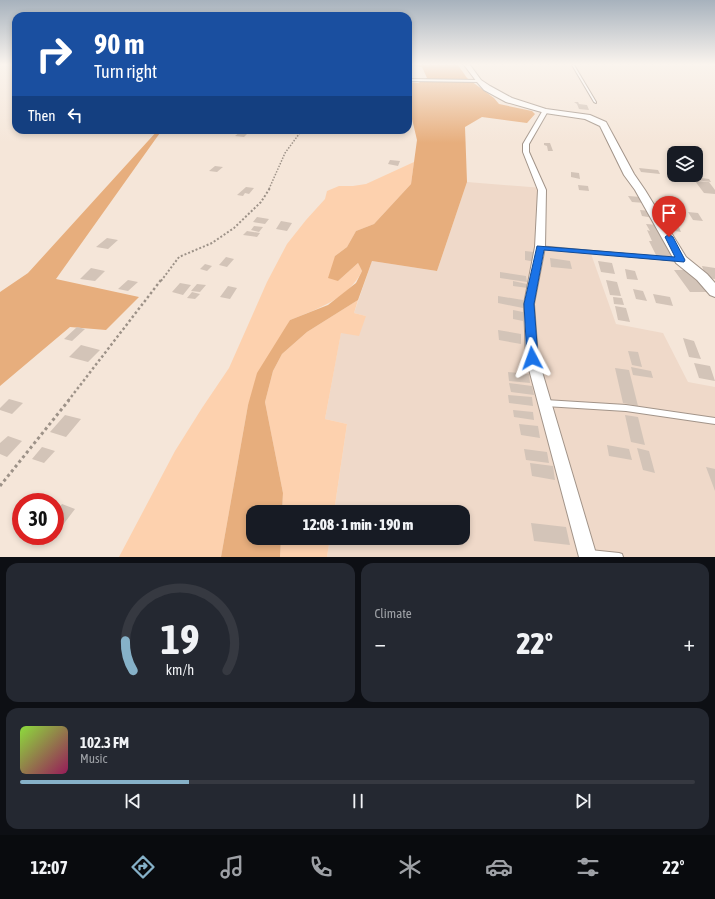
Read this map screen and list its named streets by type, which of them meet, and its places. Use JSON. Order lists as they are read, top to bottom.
{
  "page": {
    "turn": ["90 m", "Turn right"],
    "then": "Then",
    "limit": "30",
    "trip": "12:08 · 1 min · 190 m",
    "tile": "Climate",
    "heat": ["−", "22°", "+"],
    "song": ["102.3 FM", "Music"],
    "tabs": ["12:07", "22°"],
    "gauge": ["19", "km/h"]
  }
}
